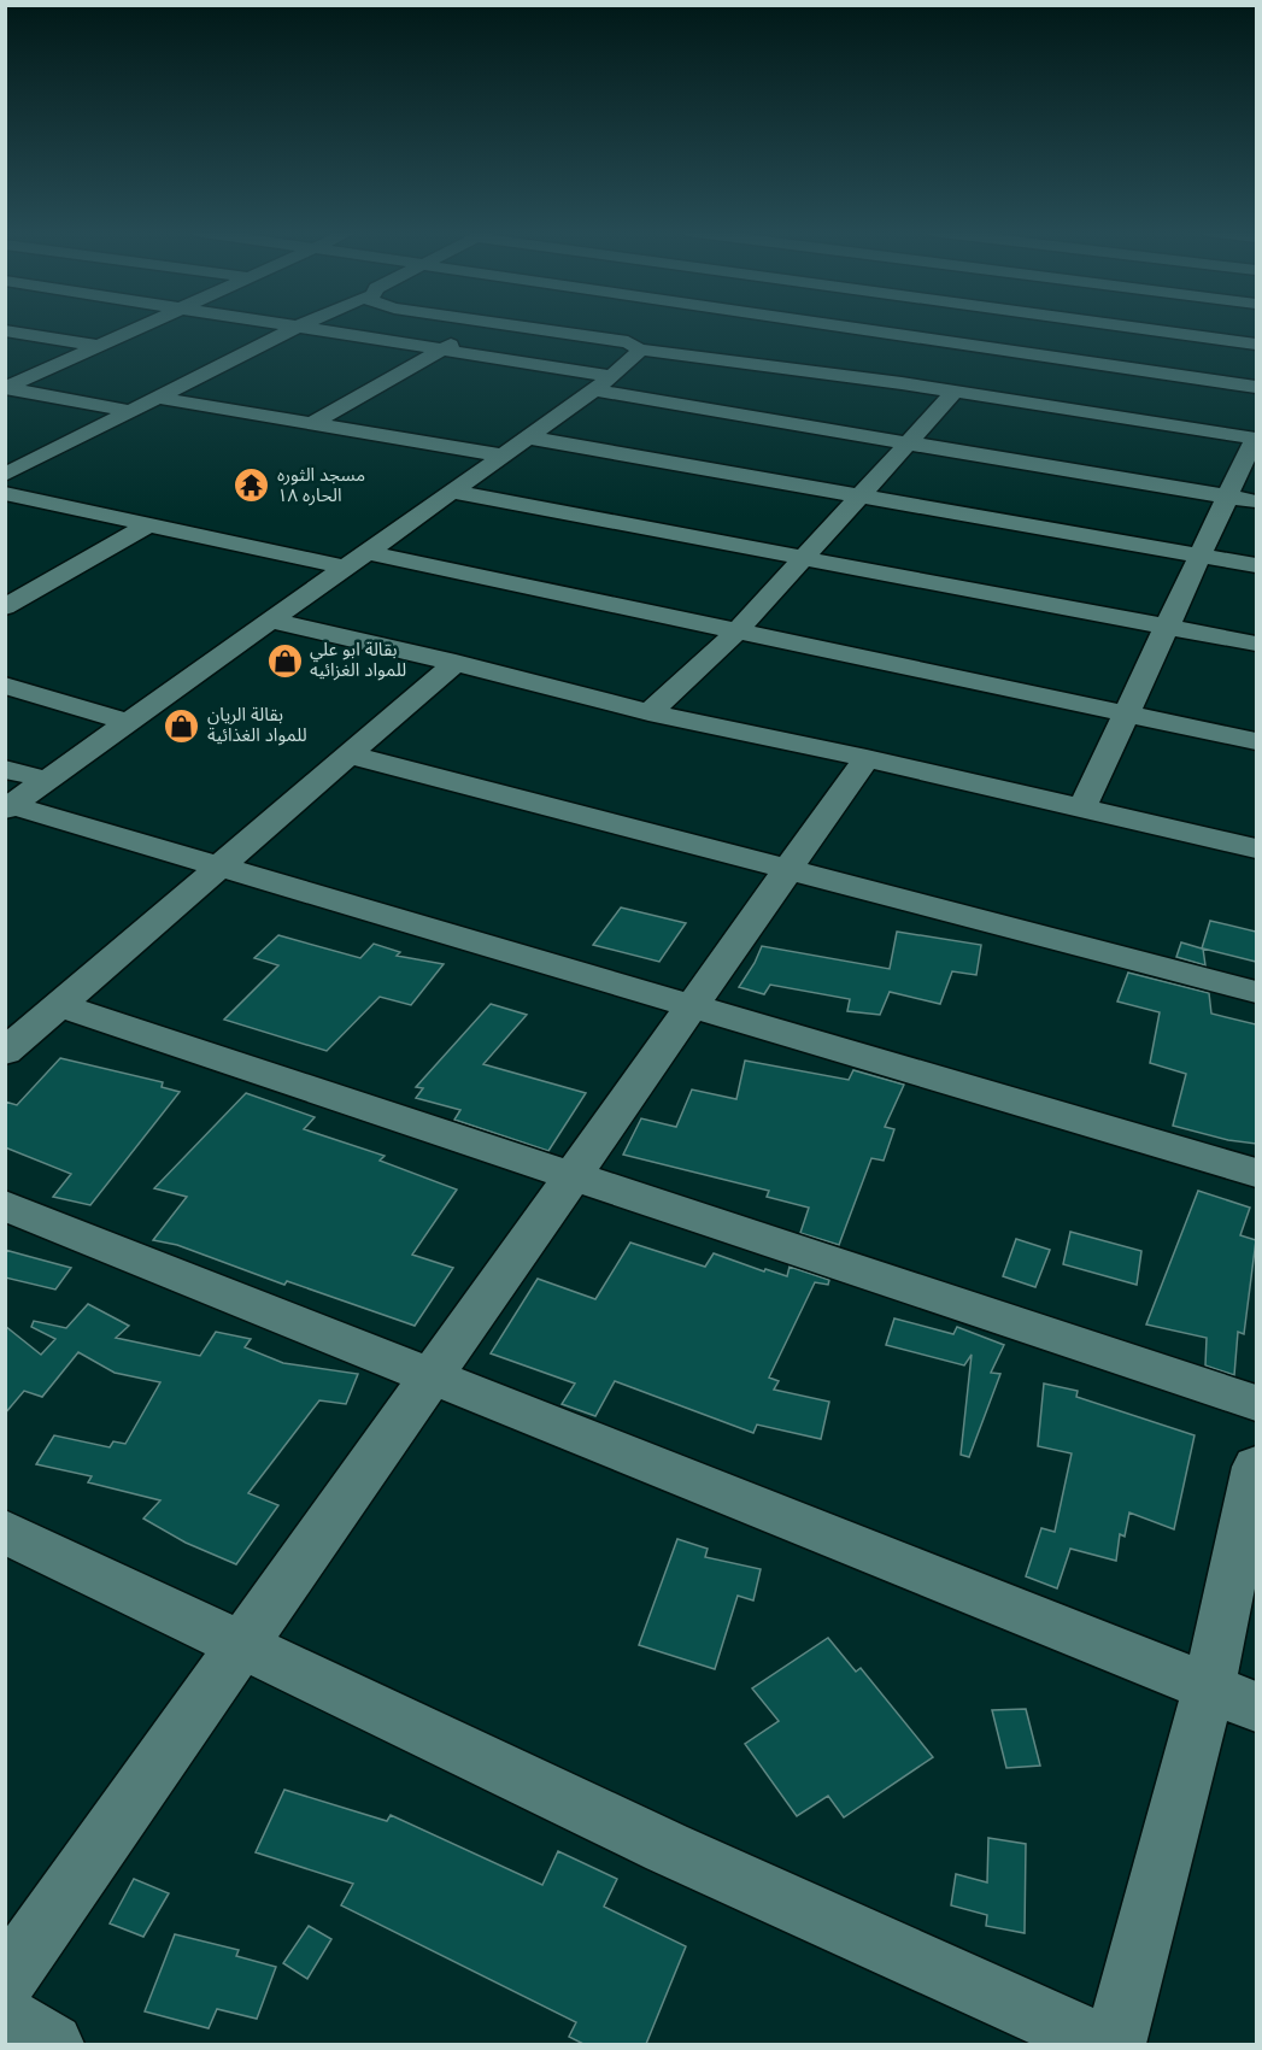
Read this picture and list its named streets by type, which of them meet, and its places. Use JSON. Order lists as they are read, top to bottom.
{
  "places": {
    "temple": ["مسجد الثوره الحاره ١٨"],
    "shop": ["بقالة ابو علي للمواد الغزائيه", "بقالة الريان للمواد الغذائية"]
  }
}
